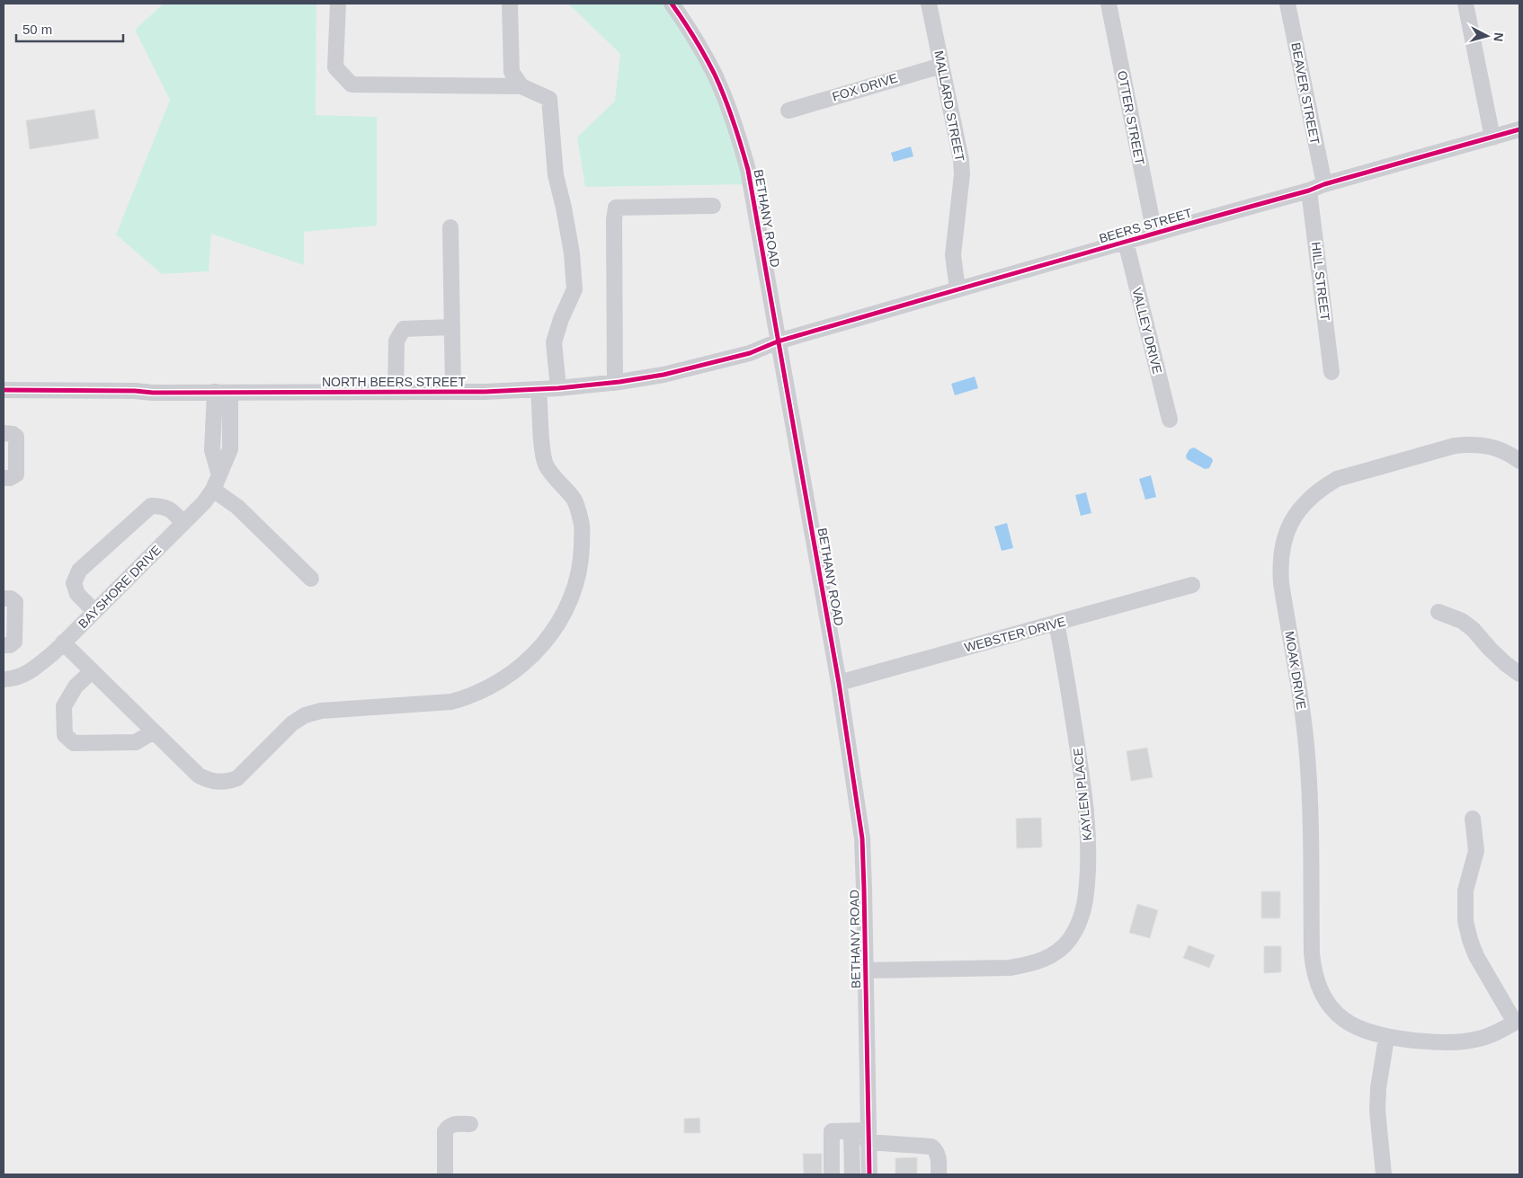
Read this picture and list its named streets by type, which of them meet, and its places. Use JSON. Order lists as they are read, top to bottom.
{
  "streets": {
    "street": [
      "FOX DRIVE",
      "BEAVER STREET",
      "MALLARD STREET",
      "OTTER STREET",
      "BETHANY ROAD",
      "BEERS STREET",
      "HILL STREET",
      "VALLEY DRIVE",
      "NORTH BEERS STREET",
      "BAYSHORE DRIVE",
      "WEBSTER DRIVE",
      "MOAK DRIVE",
      "KAYLEN PLACE"
    ]
  },
  "crossings": [
    ["FOX DRIVE", "MALLARD STREET"],
    ["BEAVER STREET", "BEERS STREET"],
    ["MALLARD STREET", "BEERS STREET"],
    ["OTTER STREET", "BEERS STREET"],
    ["BETHANY ROAD", "BEERS STREET"],
    ["BETHANY ROAD", "NORTH BEERS STREET"],
    ["BETHANY ROAD", "WEBSTER DRIVE"],
    ["BETHANY ROAD", "KAYLEN PLACE"],
    ["BEERS STREET", "HILL STREET"],
    ["BEERS STREET", "VALLEY DRIVE"],
    ["BEERS STREET", "NORTH BEERS STREET"],
    ["NORTH BEERS STREET", "BAYSHORE DRIVE"],
    ["WEBSTER DRIVE", "KAYLEN PLACE"]
  ],
  "scale_bar": "50 m",
  "north": "right"
}
